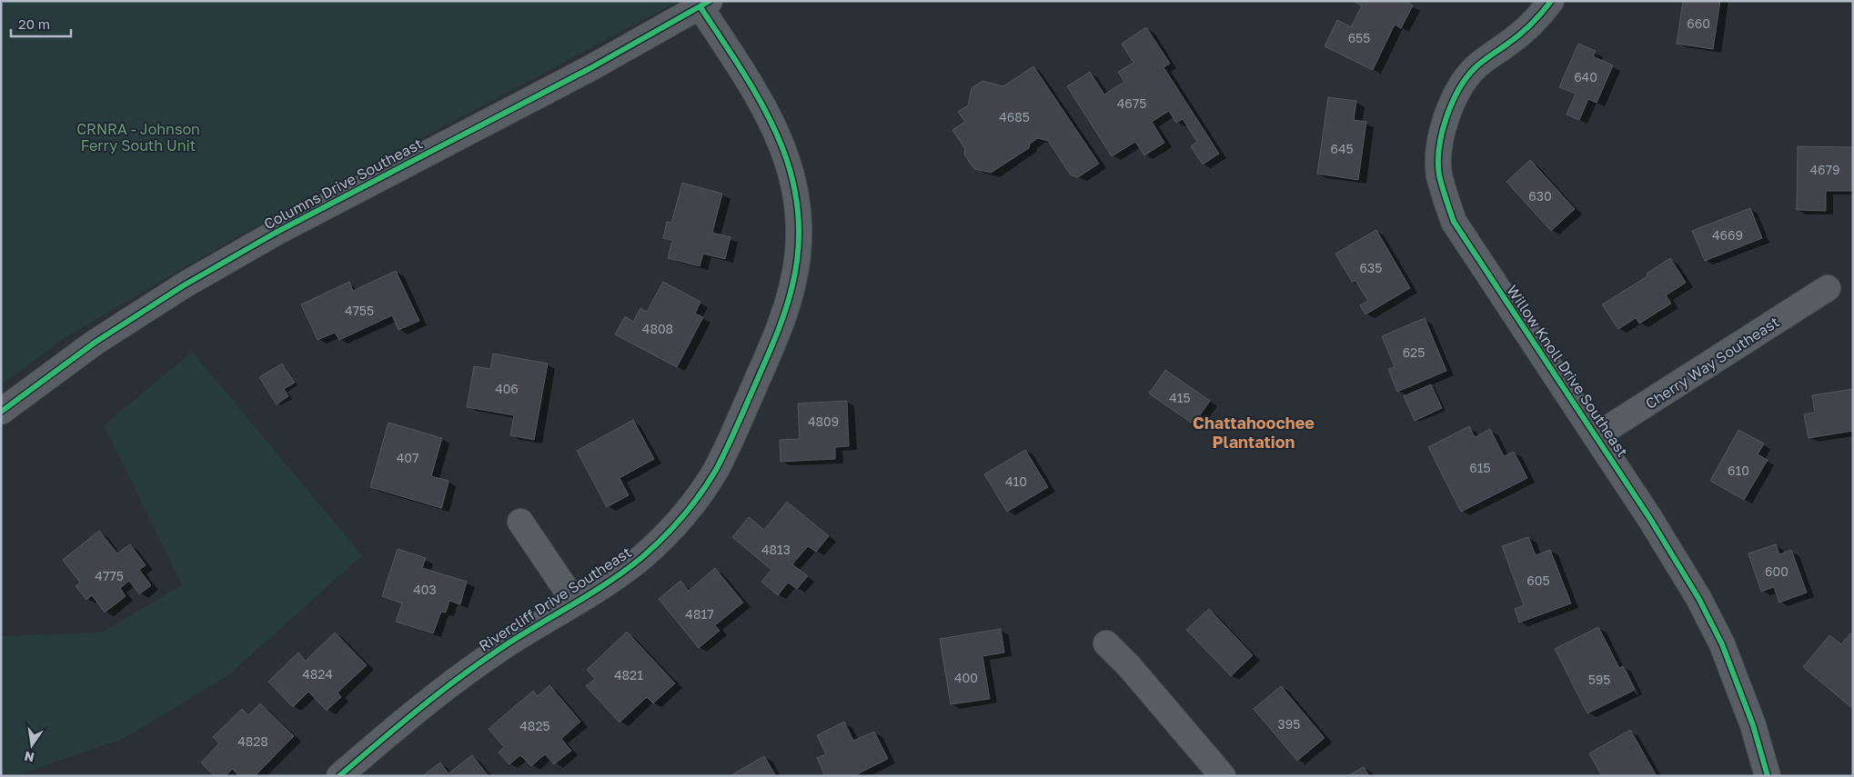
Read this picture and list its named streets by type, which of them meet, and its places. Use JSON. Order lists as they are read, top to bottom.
{
  "streets": {
    "street": [
      "Columns Drive Southeast",
      "Cherry Way Southeast",
      "Willow Knoll Drive Southeast",
      "Rivercliff Drive Southeast"
    ]
  },
  "crossings": [
    ["Columns Drive Southeast", "Rivercliff Drive Southeast"],
    ["Cherry Way Southeast", "Willow Knoll Drive Southeast"]
  ],
  "districts": ["Chattahoochee Plantation"],
  "parks": ["CRNRA - Johnson Ferry South Unit"],
  "house_numbers": [
    "660",
    "655",
    "640",
    "4675",
    "4685",
    "645",
    "4679",
    "630",
    "4669",
    "635",
    "4755",
    "4808",
    "625",
    "406",
    "415",
    "4809",
    "407",
    "615",
    "610",
    "410",
    "4813",
    "600",
    "4775",
    "605",
    "403",
    "4817",
    "4824",
    "4821",
    "400",
    "595",
    "395",
    "4825",
    "4828"
  ],
  "scale_bar": "20 m",
  "north": "bottom"
}
